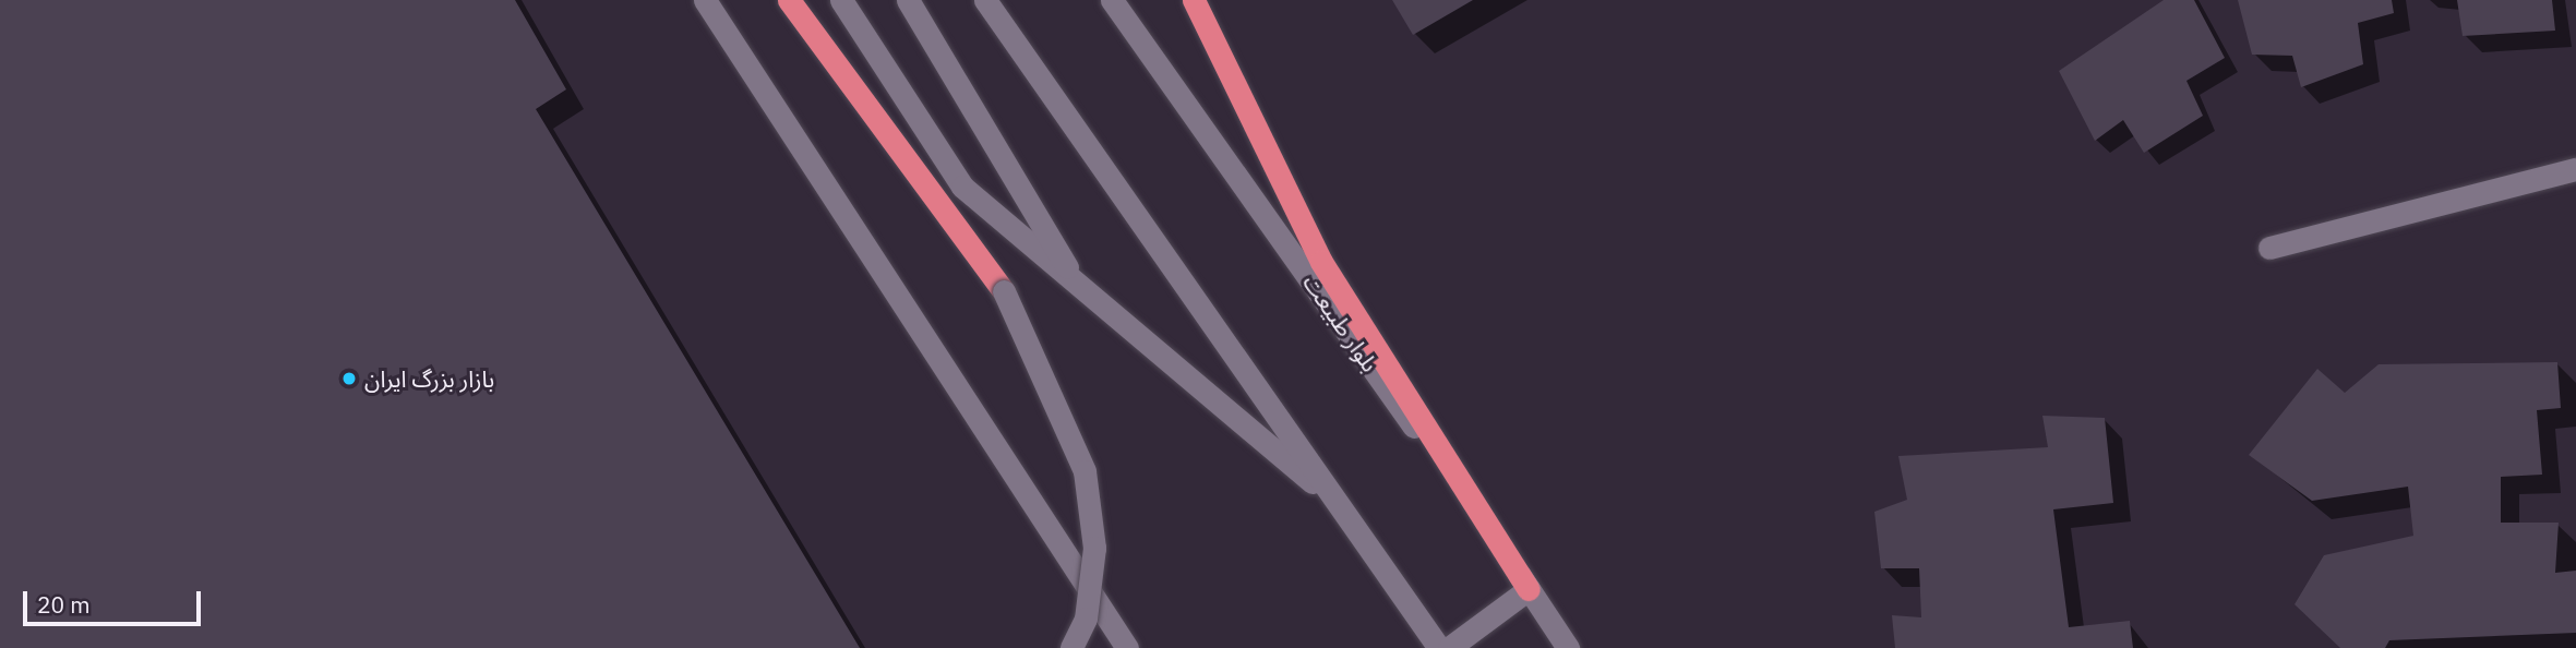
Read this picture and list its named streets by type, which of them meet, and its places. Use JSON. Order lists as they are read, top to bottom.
{
  "streets": {
    "street": ["بلوار طبیعت"]
  },
  "places": ["بازار بزرگ ایران"],
  "scale_bar": "20 m"
}
